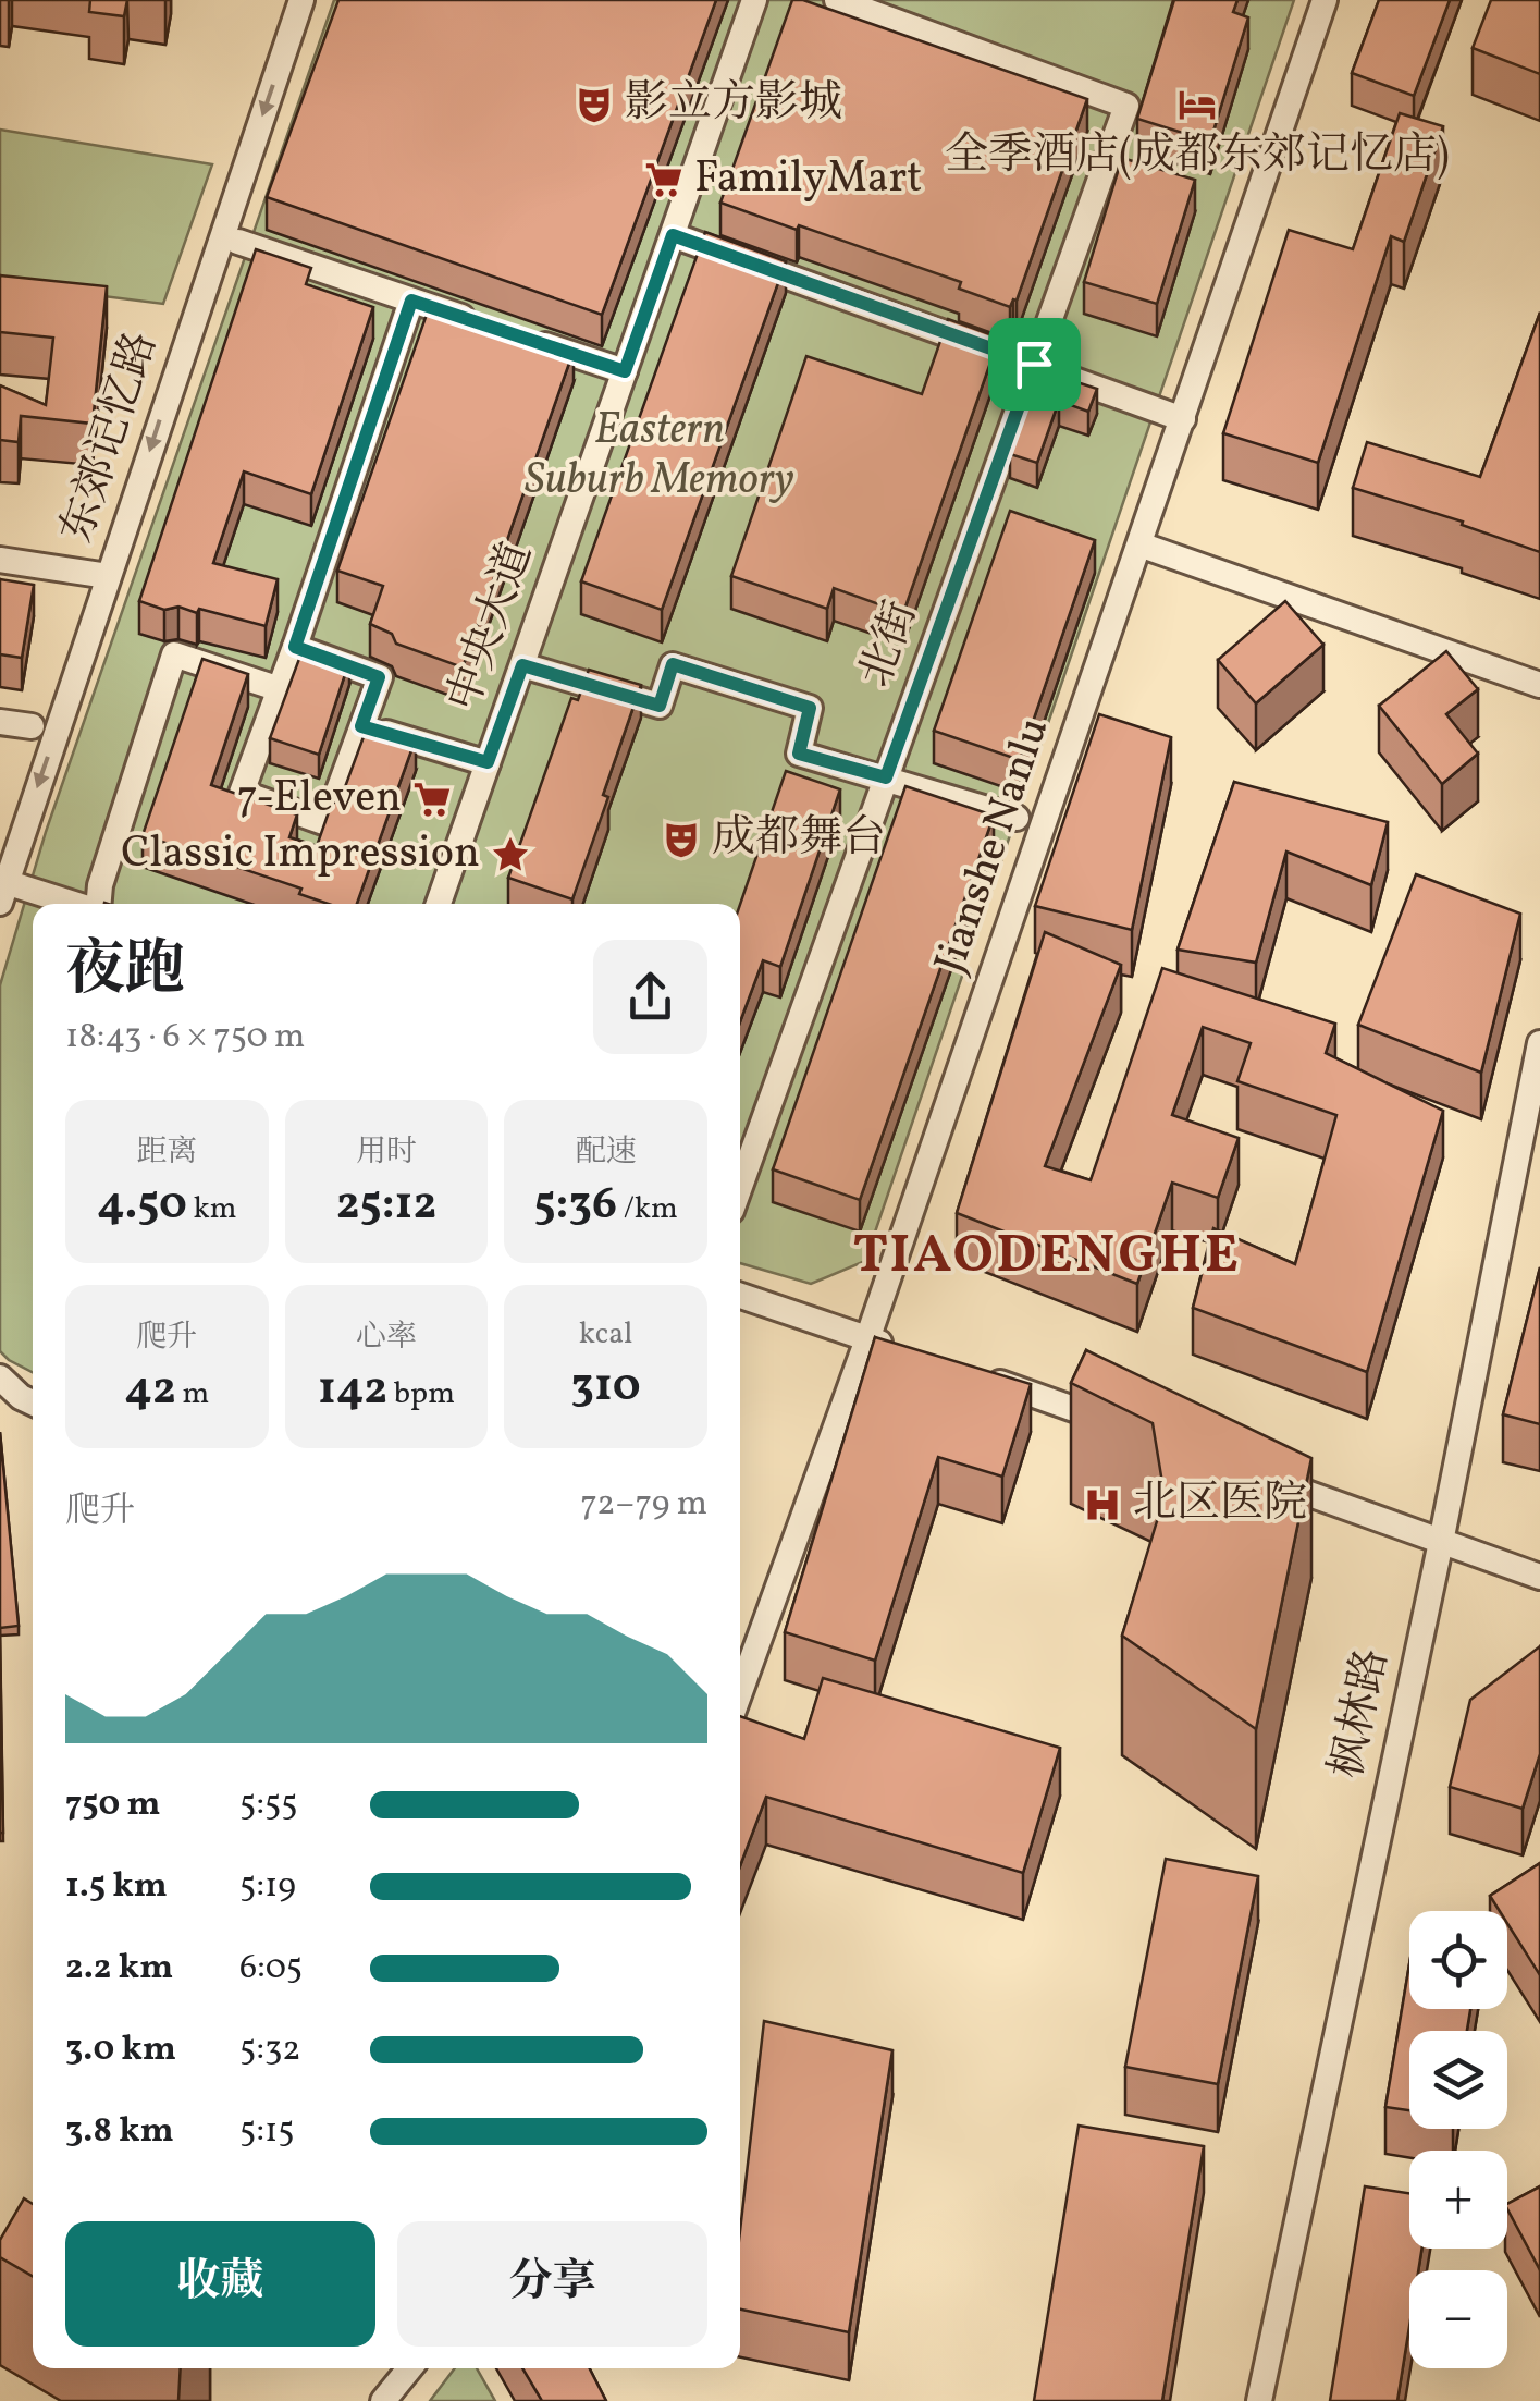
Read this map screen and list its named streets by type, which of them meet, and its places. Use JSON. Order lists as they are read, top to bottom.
{
  "streets": {
    "street": [
      "东郊记忆路",
      "中央大道",
      "北街",
      "Jianshe Nanlu",
      "枫林路"
    ]
  },
  "districts": ["TIAODENGHE"],
  "parks": ["Eastern Suburb Memory"],
  "places": {
    "theatre": ["影立方影城", "成都舞台"],
    "hotel": ["全季酒店(成都东郊记忆店)"],
    "supermarket": ["FamilyMart", "7-Eleven"],
    "place": ["Classic Impression"],
    "hospital": ["北区医院"]
  },
  "page": {
    "heading": ["夜跑", "18:43 · 6 × 750 m"],
    "stats": [
      ["距离", "4.50 km"],
      ["用时", "25:12"],
      ["配速", "5:36 /km"],
      ["爬升", "42 m"],
      ["心率", "142 bpm"],
      ["kcal", "310"]
    ],
    "chart": ["爬升", "72–79 m"],
    "list": [
      {
        "name": "750 m",
        "note": "5:55"
      },
      {
        "name": "1.5 km",
        "note": "5:19"
      },
      {
        "name": "2.2 km",
        "note": "6:05"
      },
      {
        "name": "3.0 km",
        "note": "5:32"
      },
      {
        "name": "3.8 km",
        "note": "5:15"
      }
    ],
    "map_buttons": ["+", "−"],
    "buttons": ["收藏", "分享"]
  }
}
